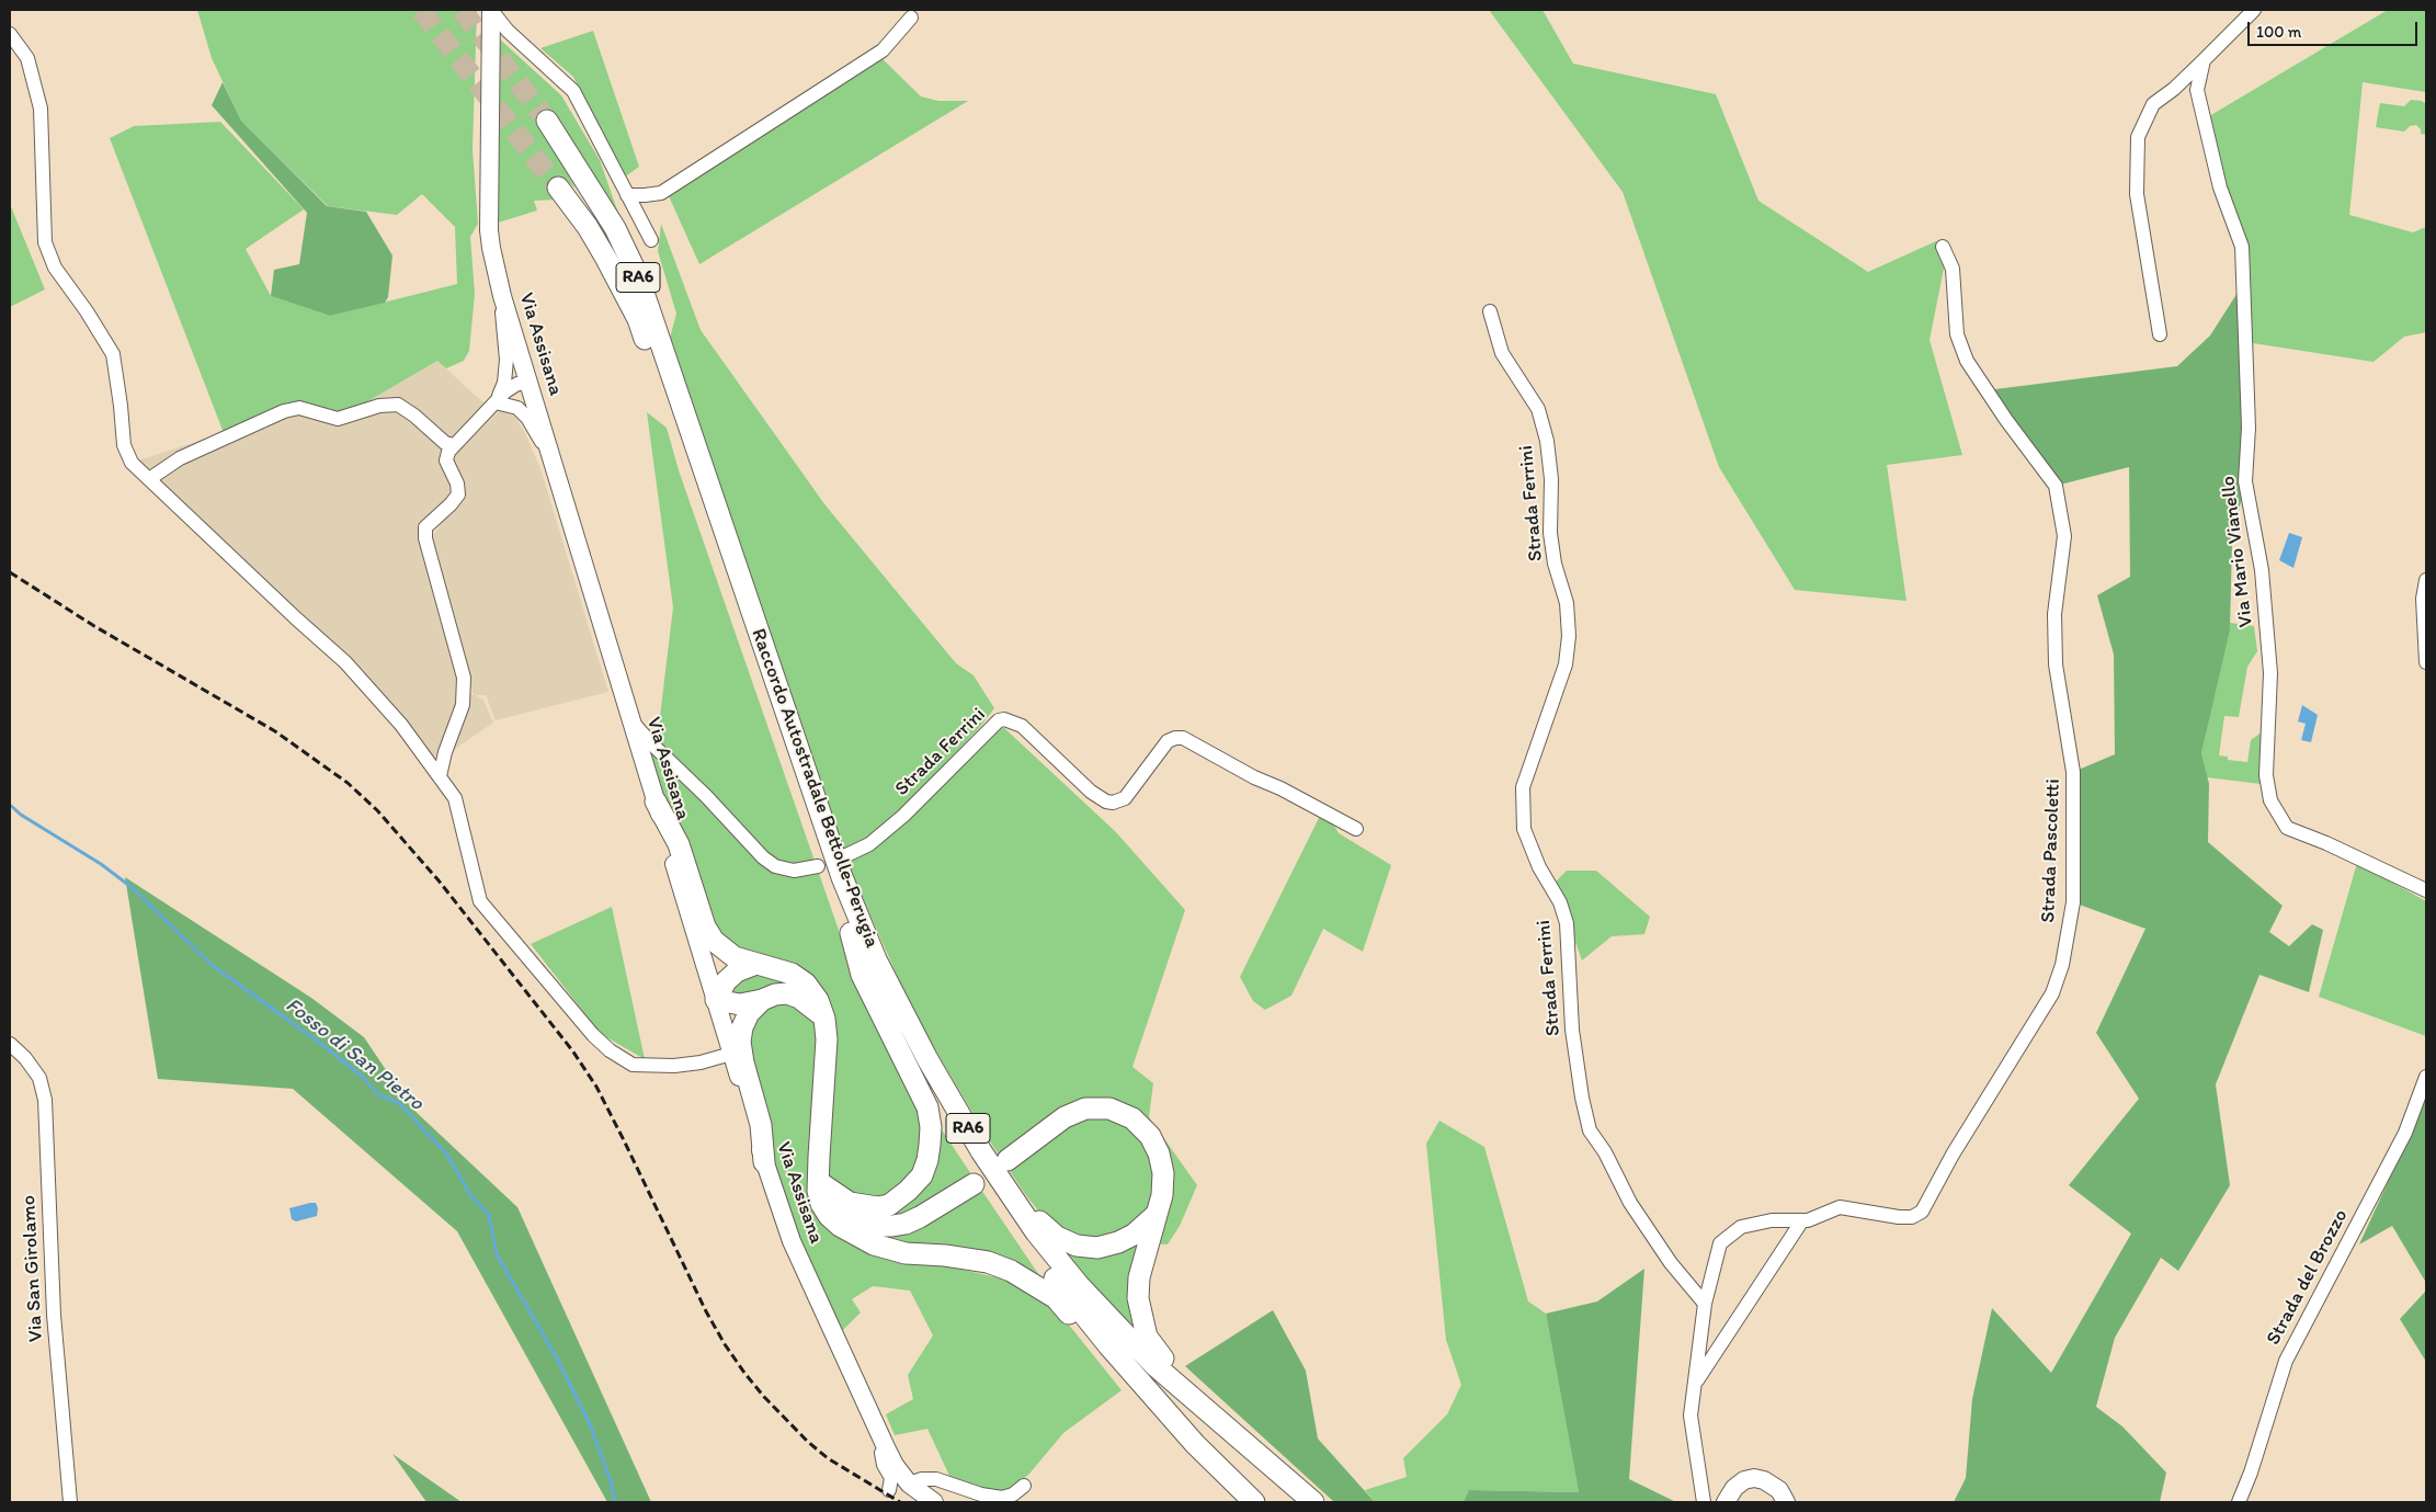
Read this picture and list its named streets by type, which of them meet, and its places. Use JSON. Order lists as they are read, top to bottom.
{
  "streets": {
    "highway": ["RA6", "Raccordo Autostradale Bettolle-Perugia"],
    "main road": ["Via Assisana"],
    "street": [
      "Strada Ferrini",
      "Via Mario Vianello",
      "Strada Pascoletti",
      "Via San Girolamo",
      "Strada del Brozzo"
    ]
  },
  "crossings": [
    ["RA6", "Raccordo Autostradale Bettolle-Perugia"],
    ["Strada Ferrini", "Strada Pascoletti"]
  ],
  "water": ["Fosso di San Pietro"],
  "scale_bar": "100 m"
}
